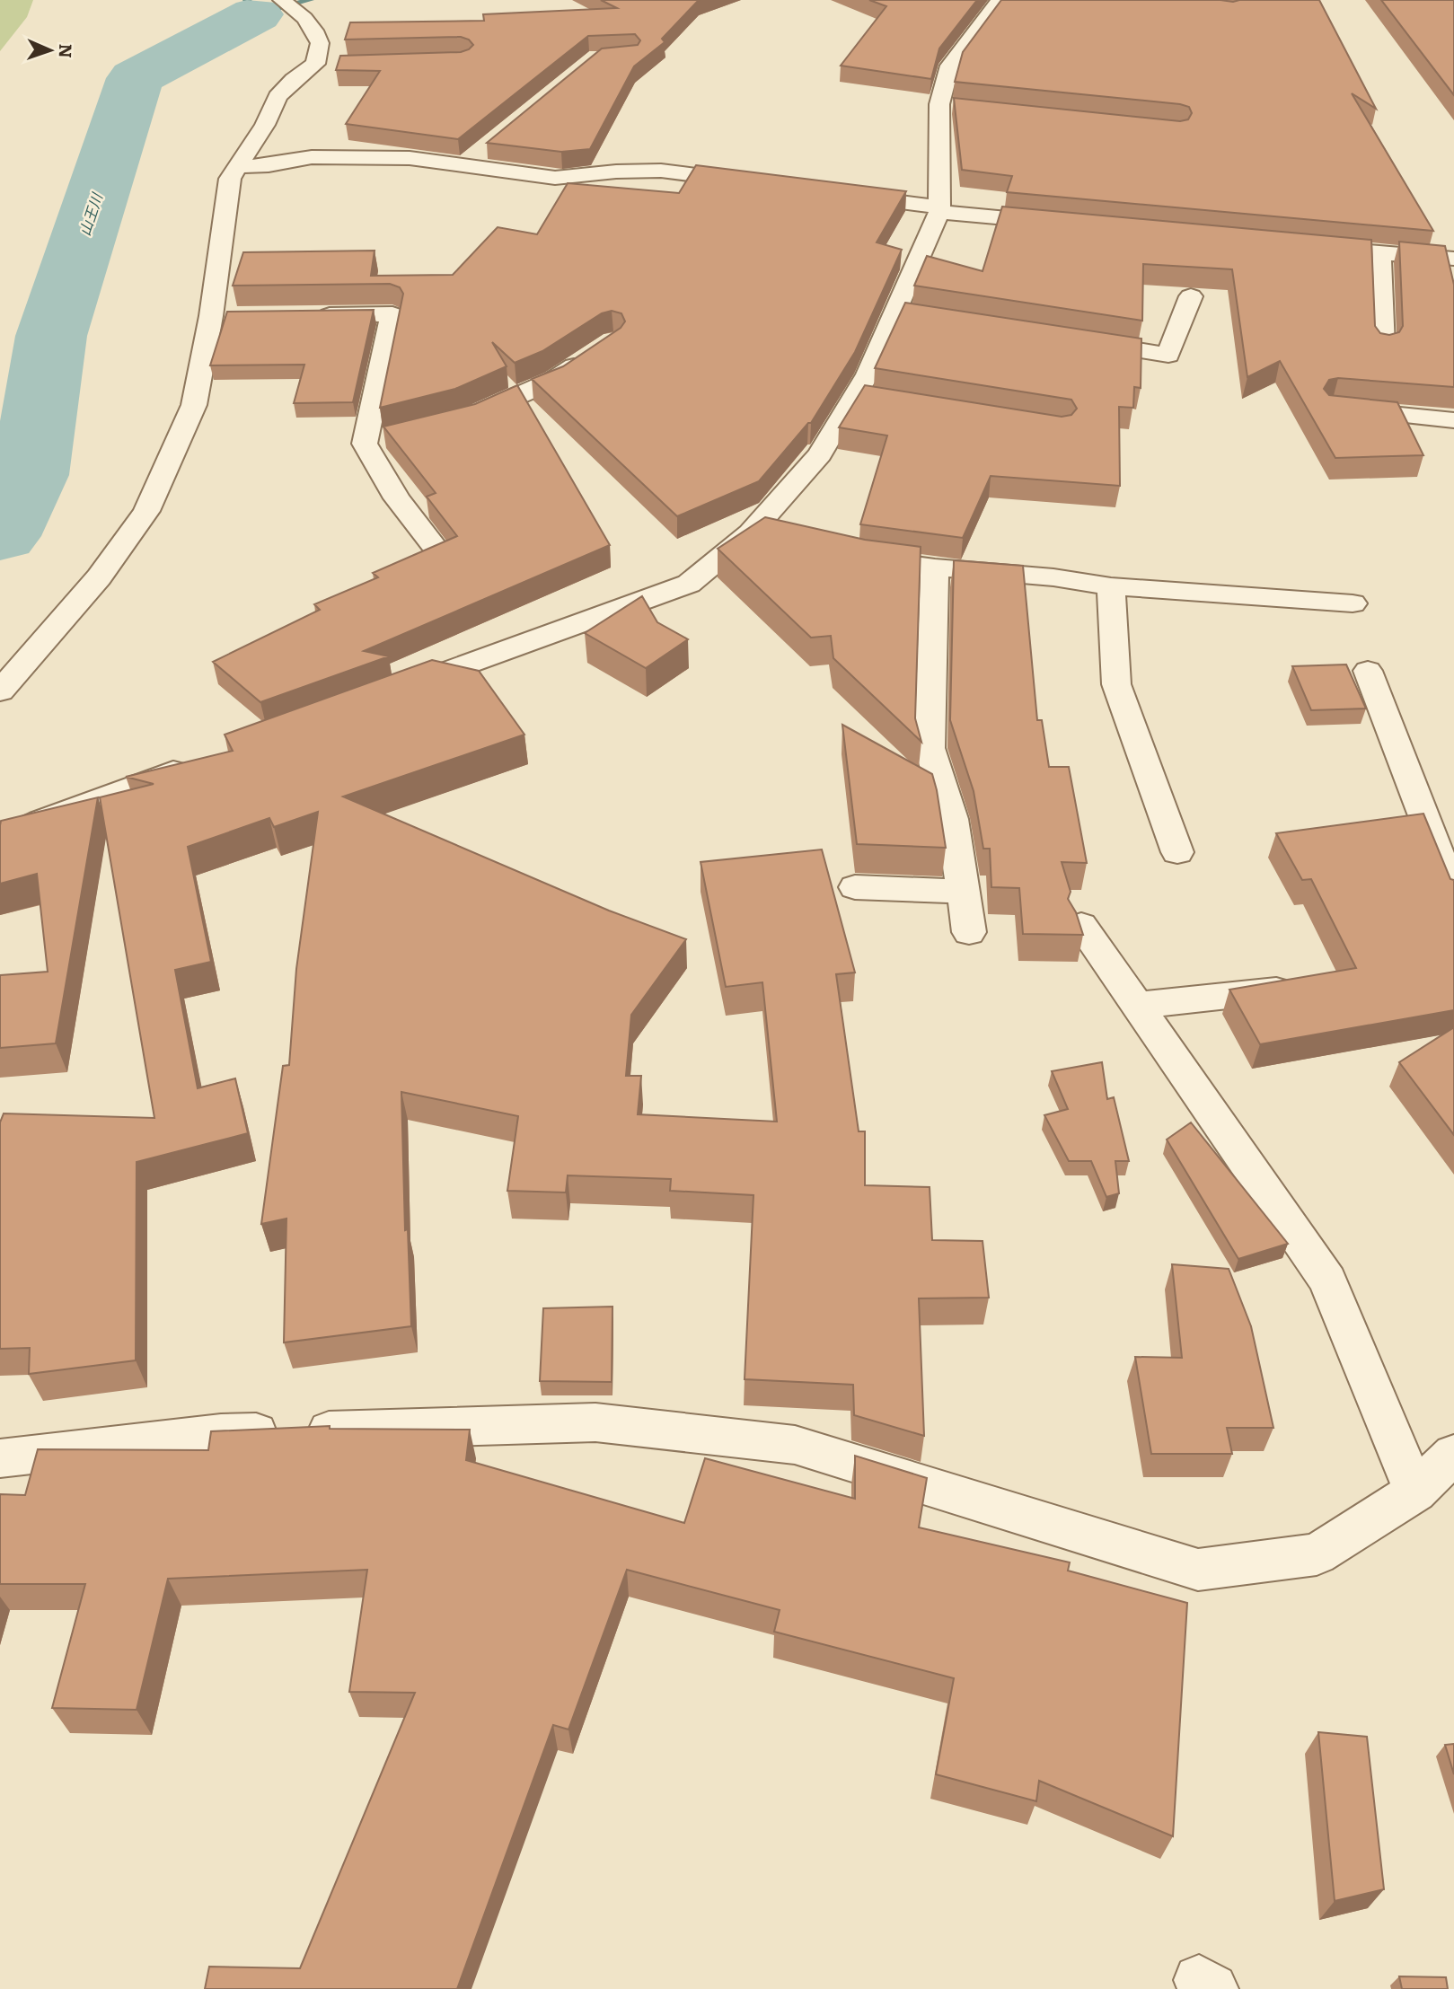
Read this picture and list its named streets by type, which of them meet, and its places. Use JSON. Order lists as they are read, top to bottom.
{
  "water": ["山王川"],
  "north": "right"
}
